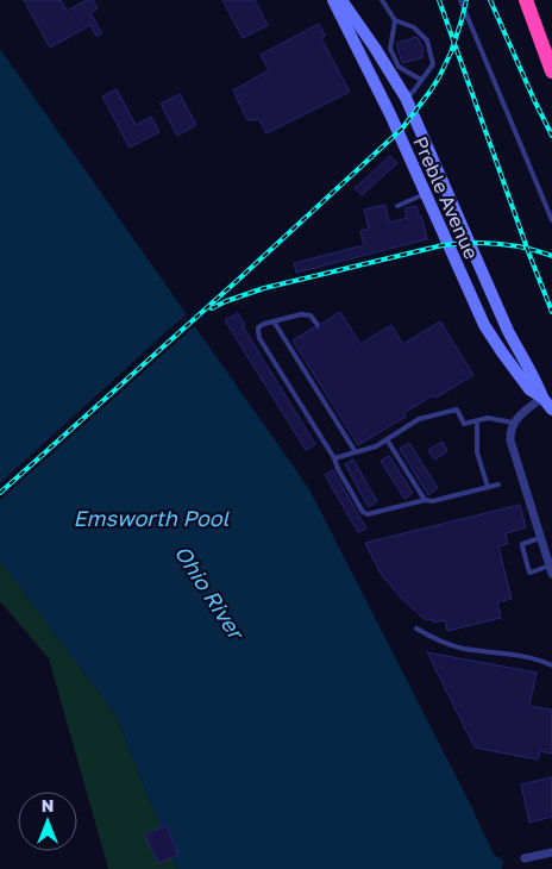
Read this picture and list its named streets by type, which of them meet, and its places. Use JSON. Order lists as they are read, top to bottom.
{
  "streets": {
    "street": ["Preble Avenue"]
  },
  "water": ["Emsworth Pool", "Ohio River"],
  "north": "top"
}
